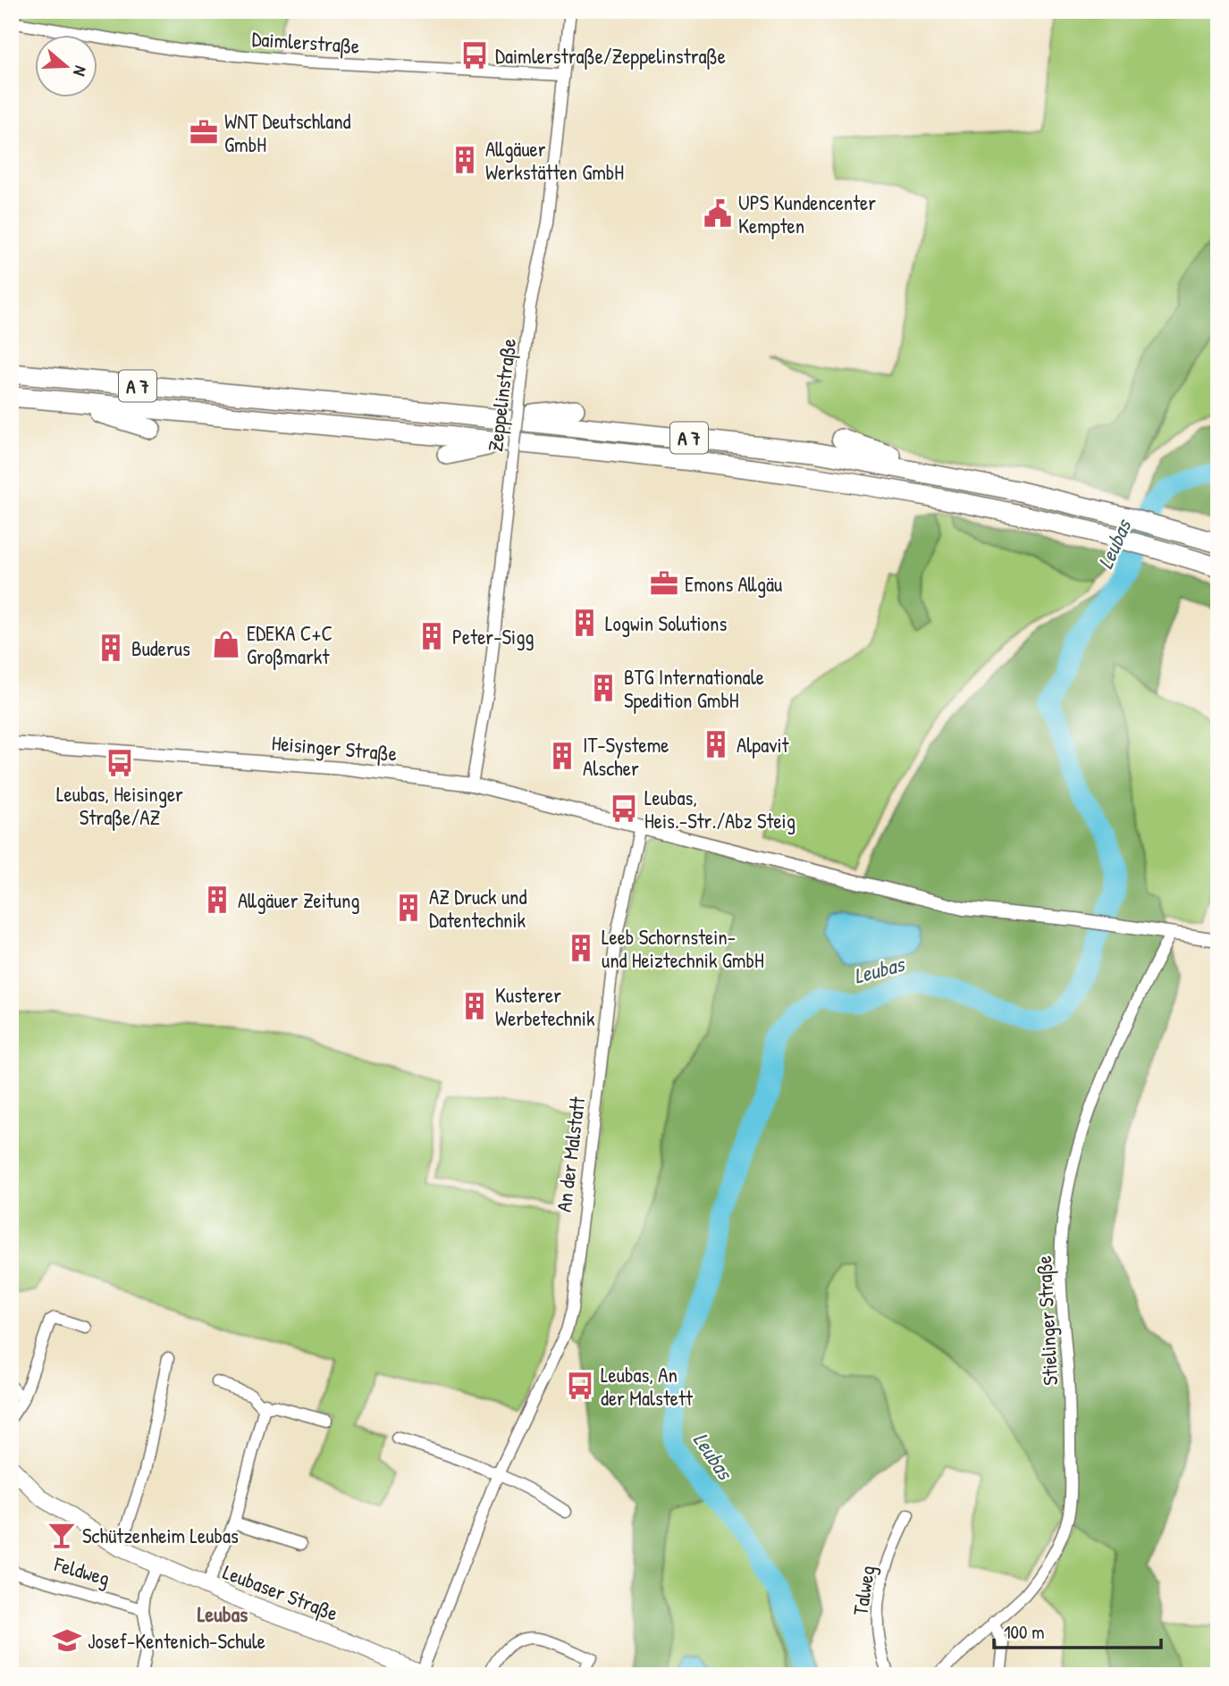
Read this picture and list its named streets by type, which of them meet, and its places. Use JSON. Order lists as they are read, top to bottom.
{
  "streets": {
    "highway": ["A 7"],
    "main road": ["Leubaser Straße"],
    "street": [
      "Daimlerstraße",
      "Zeppelinstraße",
      "Heisinger Straße",
      "An der Malstatt",
      "Stielinger Straße",
      "Feldweg",
      "Talweg"
    ]
  },
  "crossings": [
    ["Daimlerstraße", "Zeppelinstraße"],
    ["Zeppelinstraße", "Heisinger Straße"],
    ["Heisinger Straße", "An der Malstatt"],
    ["Heisinger Straße", "Stielinger Straße"],
    ["An der Malstatt", "Leubaser Straße"]
  ],
  "districts": ["Leubas"],
  "water": ["Leubas"],
  "places": {
    "bus stop": [
      "Daimlerstraße/Zeppelinstraße",
      "Leubas, Heisinger Straße/AZ",
      "Leubas, Heis.-Str./Abz Steig",
      "Leubas, An der Malstett"
    ],
    "office": ["WNT Deutschland GmbH", "Emons Allgäu"],
    "building": [
      "Allgäuer Werkstätten GmbH",
      "Logwin Solutions",
      "Peter-Sigg",
      "Buderus",
      "BTG Internationale Spedition GmbH",
      "Alpavit",
      "IT-Systeme Alscher",
      "Allgäuer Zeitung",
      "AZ Druck und Datentechnik",
      "Leeb Schornstein- und Heiztechnik GmbH",
      "Kusterer Werbetechnik"
    ],
    "public building": ["UPS Kundencenter Kempten"],
    "shop": ["EDEKA C+C Großmarkt"],
    "bar": ["Schützenheim Leubas"],
    "school or university": ["Josef-Kentenich-Schule"]
  },
  "scale_bar": "100 m",
  "north": "right"
}
